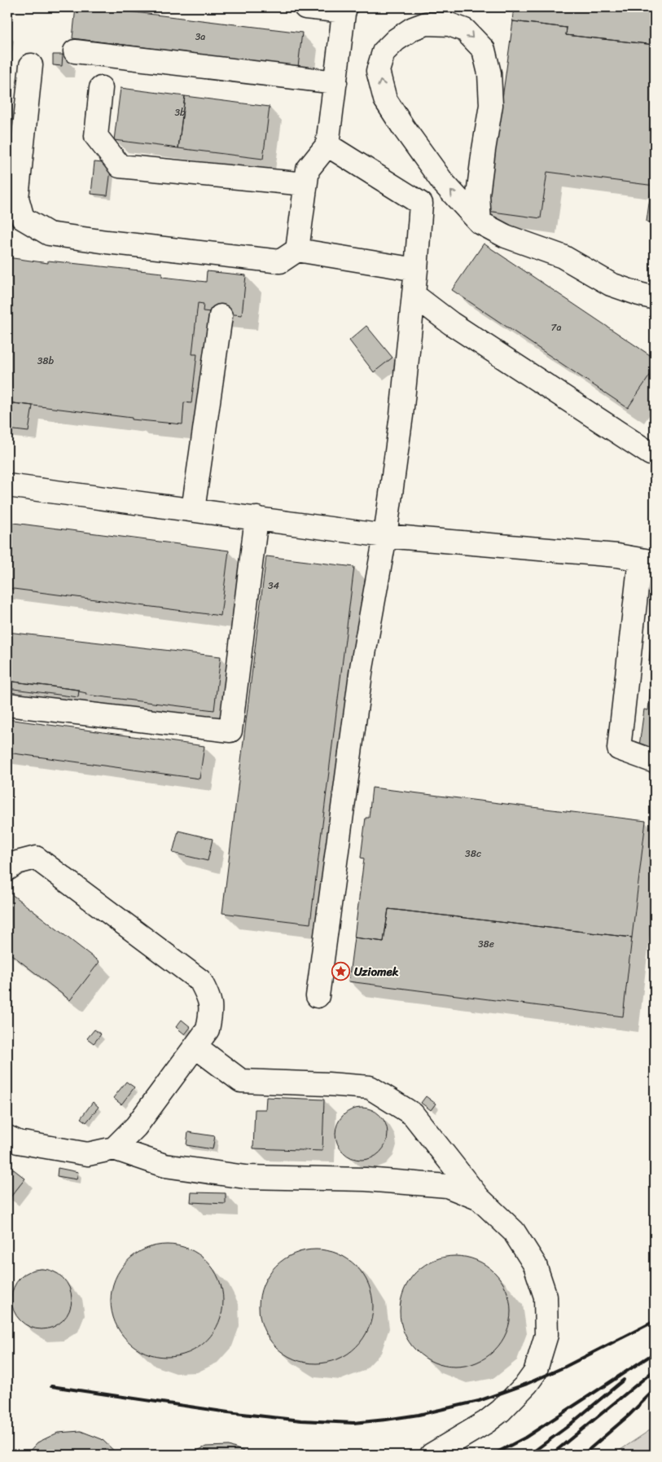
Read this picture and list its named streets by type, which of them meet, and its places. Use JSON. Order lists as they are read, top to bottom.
{
  "places": {
    "place": ["Uziomek"]
  },
  "house_numbers": [
    "3a",
    "3b",
    "7a",
    "38b",
    "34",
    "38c",
    "38e"
  ]
}
